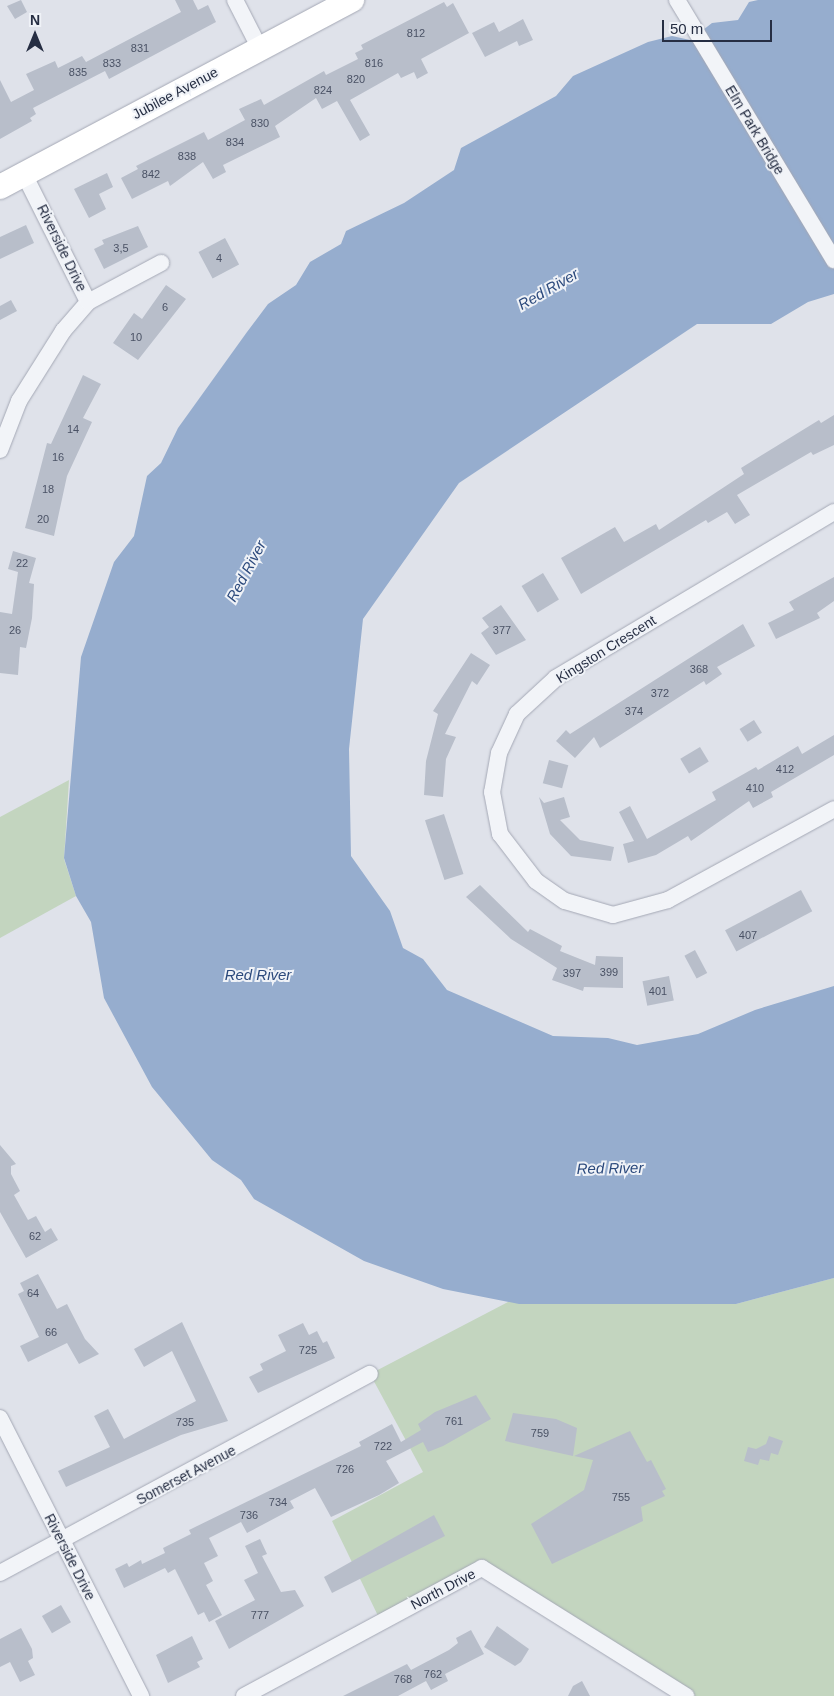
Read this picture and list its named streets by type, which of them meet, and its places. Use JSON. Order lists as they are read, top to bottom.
{
  "streets": {
    "main road": ["Jubilee Avenue"],
    "street": [
      "Elm Park Bridge",
      "Riverside Drive",
      "Kingston Crescent",
      "Somerset Avenue",
      "North Drive"
    ]
  },
  "crossings": [
    ["Jubilee Avenue", "Riverside Drive"],
    ["Riverside Drive", "Somerset Avenue"]
  ],
  "water": ["Red River"],
  "house_numbers": [
    "812",
    "831",
    "833",
    "816",
    "835",
    "820",
    "824",
    "830",
    "834",
    "838",
    "842",
    "3,5",
    "4",
    "6",
    "10",
    "14",
    "16",
    "18",
    "20",
    "22",
    "26",
    "377",
    "368",
    "372",
    "374",
    "412",
    "410",
    "407",
    "399",
    "397",
    "401",
    "62",
    "64",
    "66",
    "725",
    "761",
    "735",
    "759",
    "722",
    "726",
    "755",
    "734",
    "736",
    "777",
    "762",
    "768"
  ],
  "scale_bar": "50 m",
  "north": "top"
}
